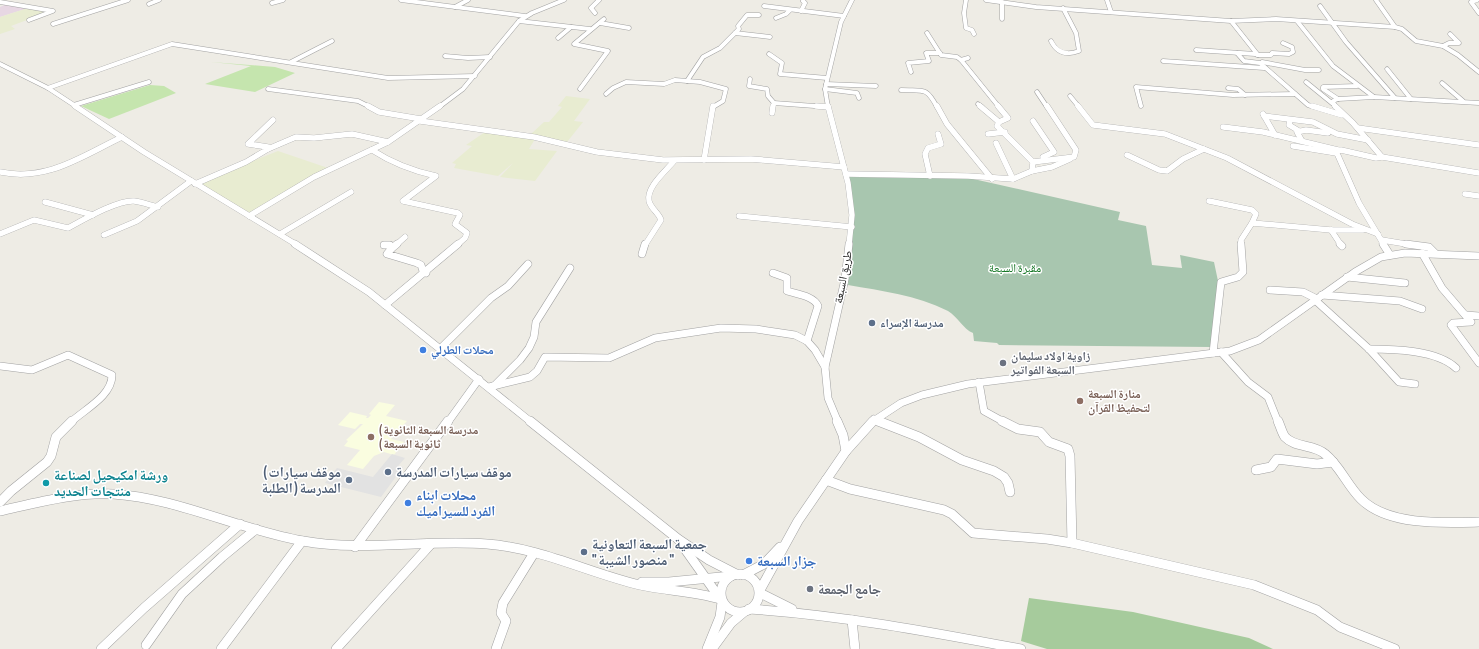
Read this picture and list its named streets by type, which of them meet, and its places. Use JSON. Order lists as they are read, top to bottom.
{
  "streets": {
    "street": ["طريق السبعة"]
  },
  "parks": ["مقبرة السبعة"],
  "places": [
    "مدرسة الإسراء",
    "محلات الطرلي",
    "زاوية اولاد سليمان السبعة الفواتير",
    "منارة السبعة لتحفيظ القرآن",
    "( مدرسة السبعة الثانوية ( ثانوية السبعة",
    "موقف سيارات المدرسة",
    "( موقف سيارات المدرسة ( الطلبة",
    "ورشة امكيحيل لصناعة منتجات الحديد",
    "محلات ابناء الفرد للسيراميك",
    "جمعية السبعة التعاونية \" منصور الشيبة \"",
    "جزار السبعة",
    "جامع الجمعة"
  ]
}
